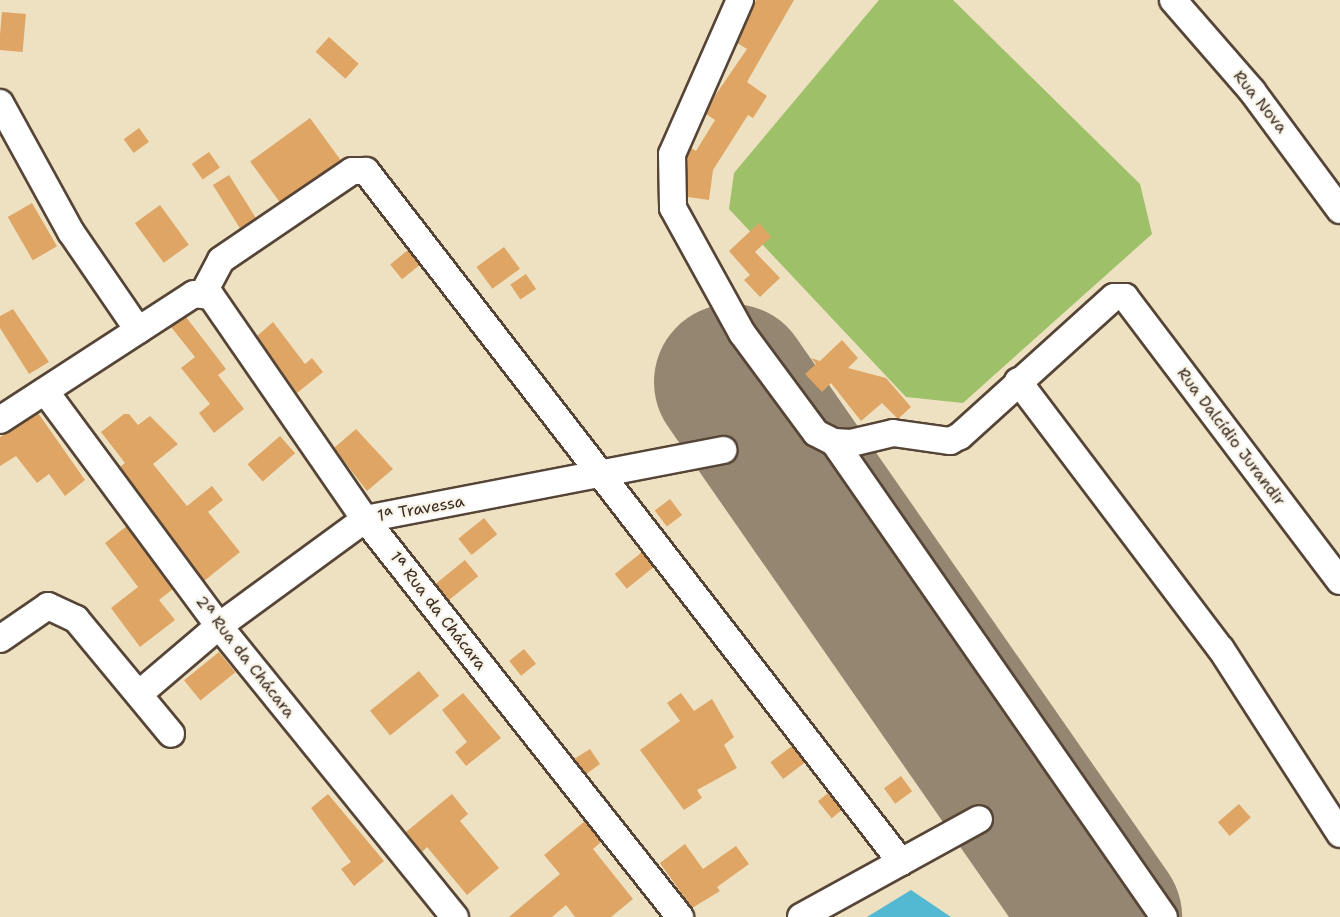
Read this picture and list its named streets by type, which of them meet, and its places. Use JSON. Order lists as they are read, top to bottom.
{
  "streets": {
    "street": [
      "Rua Nova",
      "Rua Dalcídio Jurandir",
      "1ª Travessa",
      "1ª Rua da Chácara",
      "2ª Rua da Chácara"
    ]
  },
  "crossings": [
    ["1ª Travessa", "1ª Rua da Chácara"],
    ["1ª Travessa", "2ª Rua da Chácara"]
  ]
}
